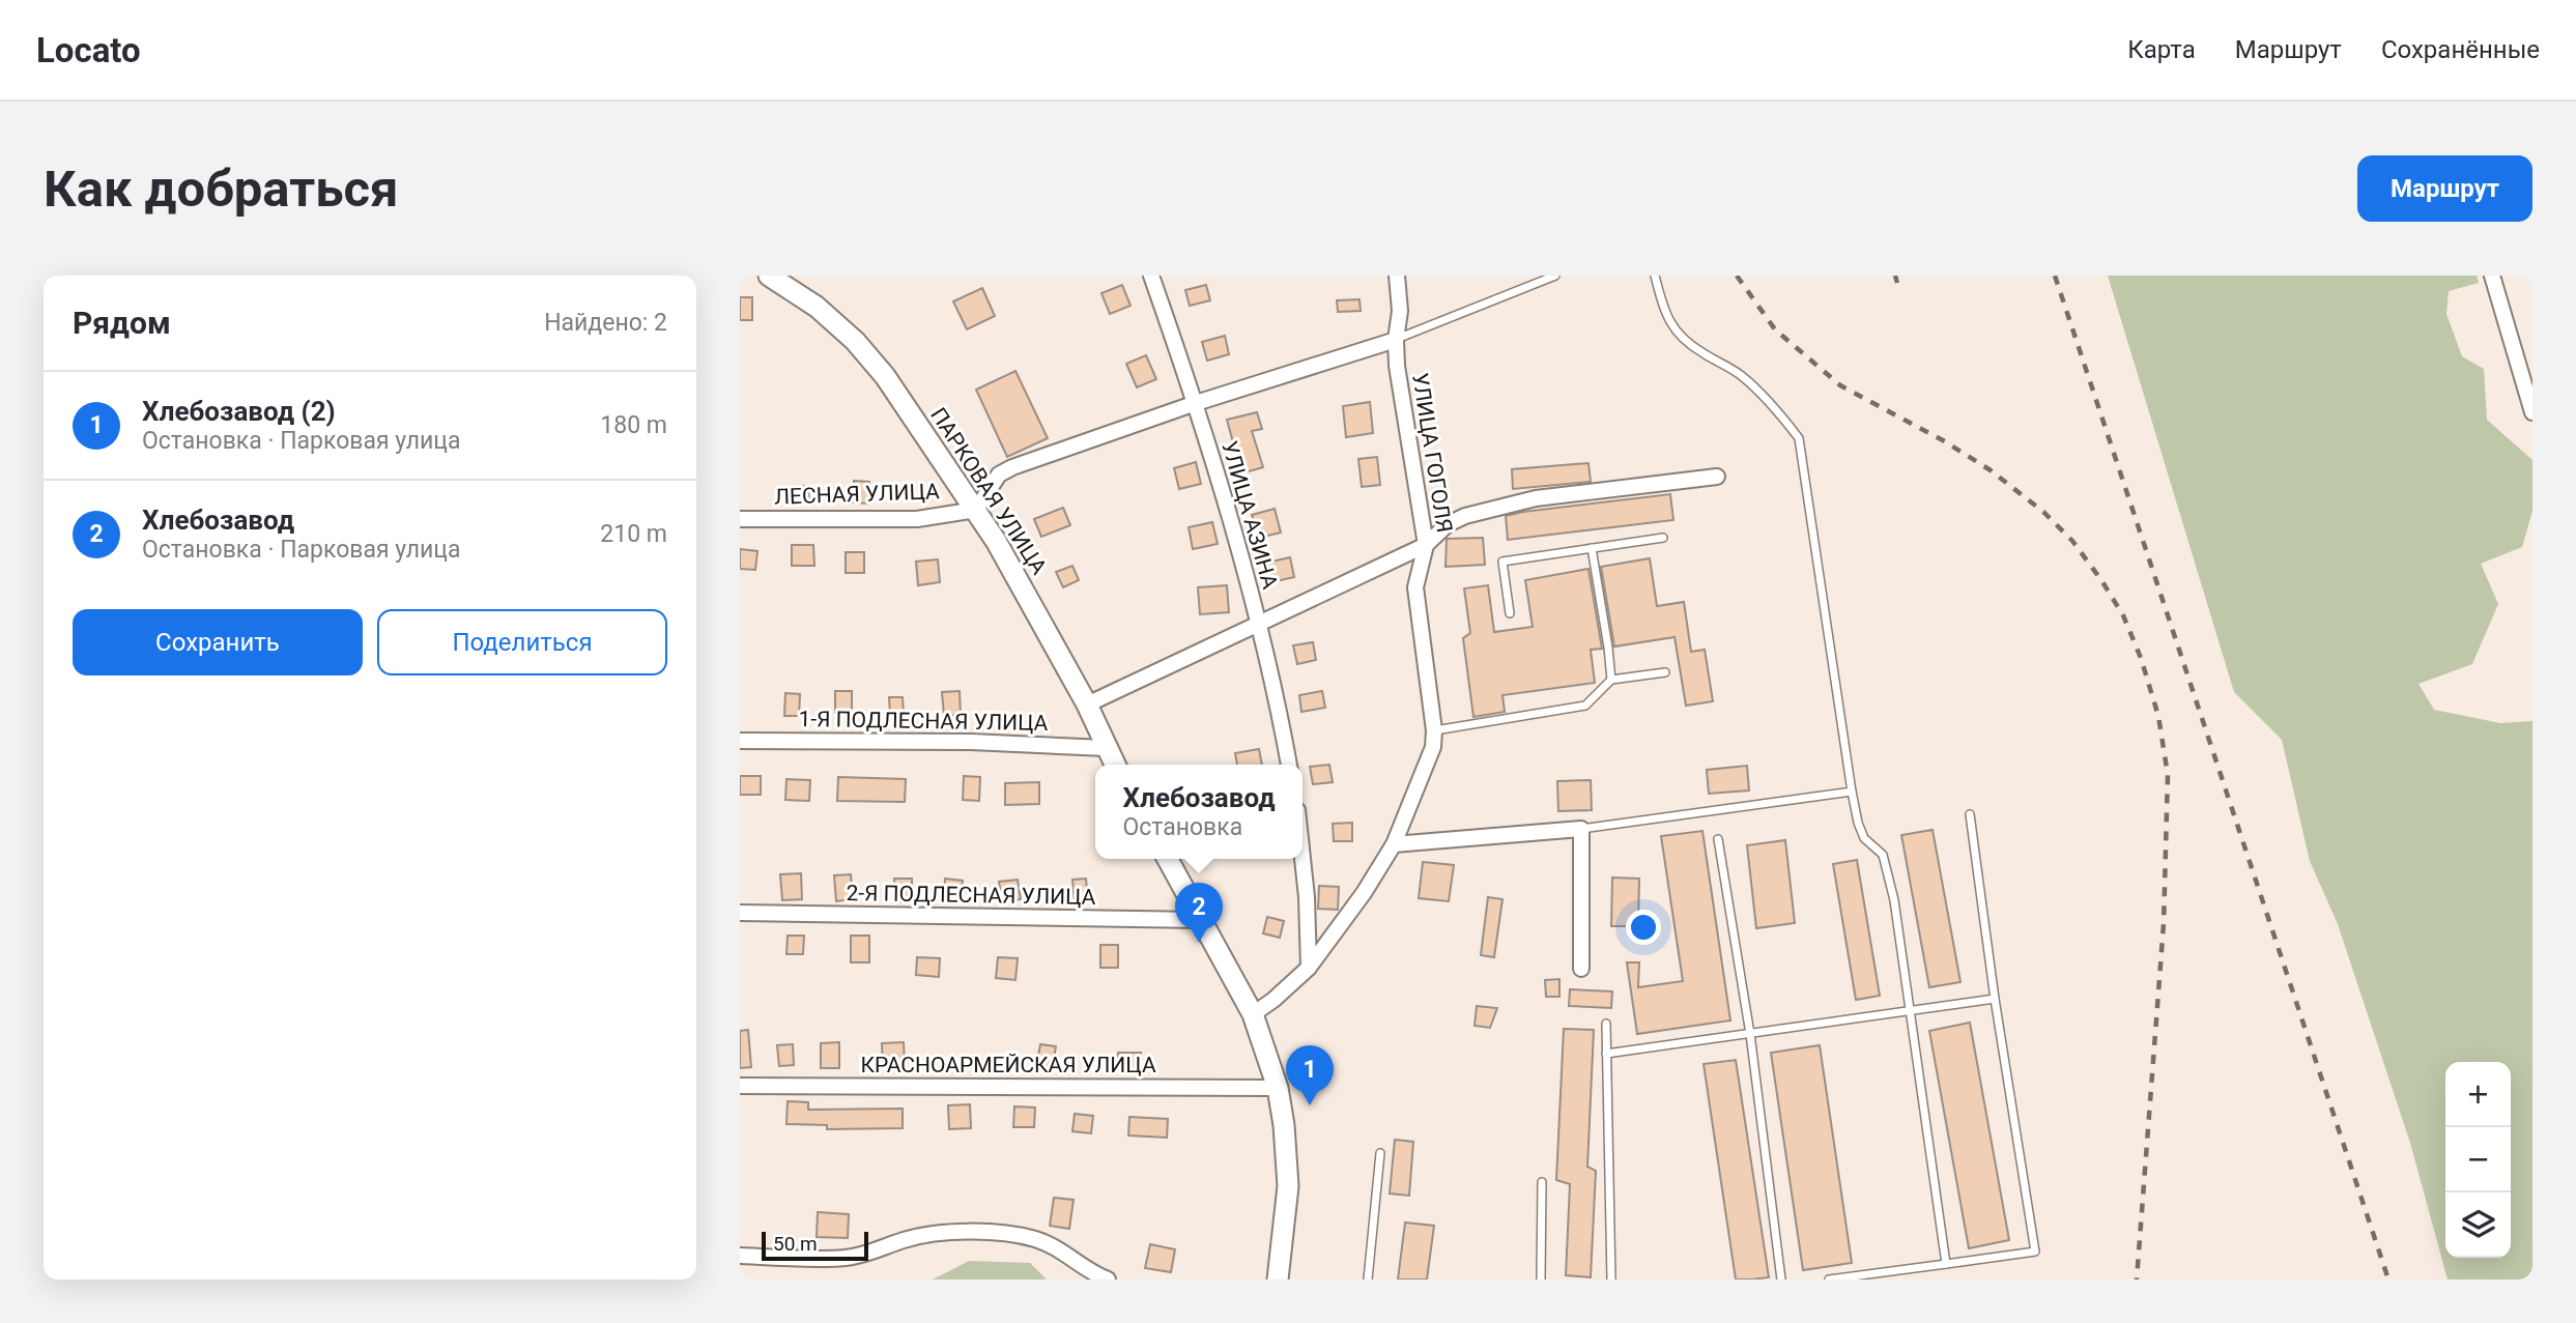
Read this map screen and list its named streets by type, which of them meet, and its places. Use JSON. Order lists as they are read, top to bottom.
{
  "streets": {
    "main road": ["ПАРКОВАЯ УЛИЦА"],
    "street": [
      "УЛИЦА ГОГОЛЯ",
      "ЛЕСНАЯ УЛИЦА",
      "УЛИЦА АЗИНА",
      "1-Я ПОДЛЕСНАЯ УЛИЦА",
      "2-Я ПОДЛЕСНАЯ УЛИЦА",
      "КРАСНОАРМЕЙСКАЯ УЛИЦА"
    ]
  },
  "crossings": [
    ["ПАРКОВАЯ УЛИЦА", "ЛЕСНАЯ УЛИЦА"],
    ["ПАРКОВАЯ УЛИЦА", "1-Я ПОДЛЕСНАЯ УЛИЦА"]
  ],
  "scale_bar": "50 m",
  "page": {
    "header": "Locato",
    "nav": ["Карта", "Маршрут", "Сохранённые"],
    "buttons": [
      "Маршрут",
      ["Сохранить", "Поделиться"]
    ],
    "title": "Как добраться",
    "heading": ["Рядом", "Найдено: 2"],
    "list": [
      {
        "mark": "1",
        "name": "Хлебозавод (2)",
        "note": "Остановка · Парковая улица",
        "value": "180 m"
      },
      {
        "mark": "2",
        "name": "Хлебозавод",
        "note": "Остановка · Парковая улица",
        "value": "210 m"
      }
    ],
    "popup": ["Хлебозавод", "Остановка"],
    "pins": ["2", "1"],
    "map_buttons": ["+", "−"],
    "scale": "50 m"
  }
}
